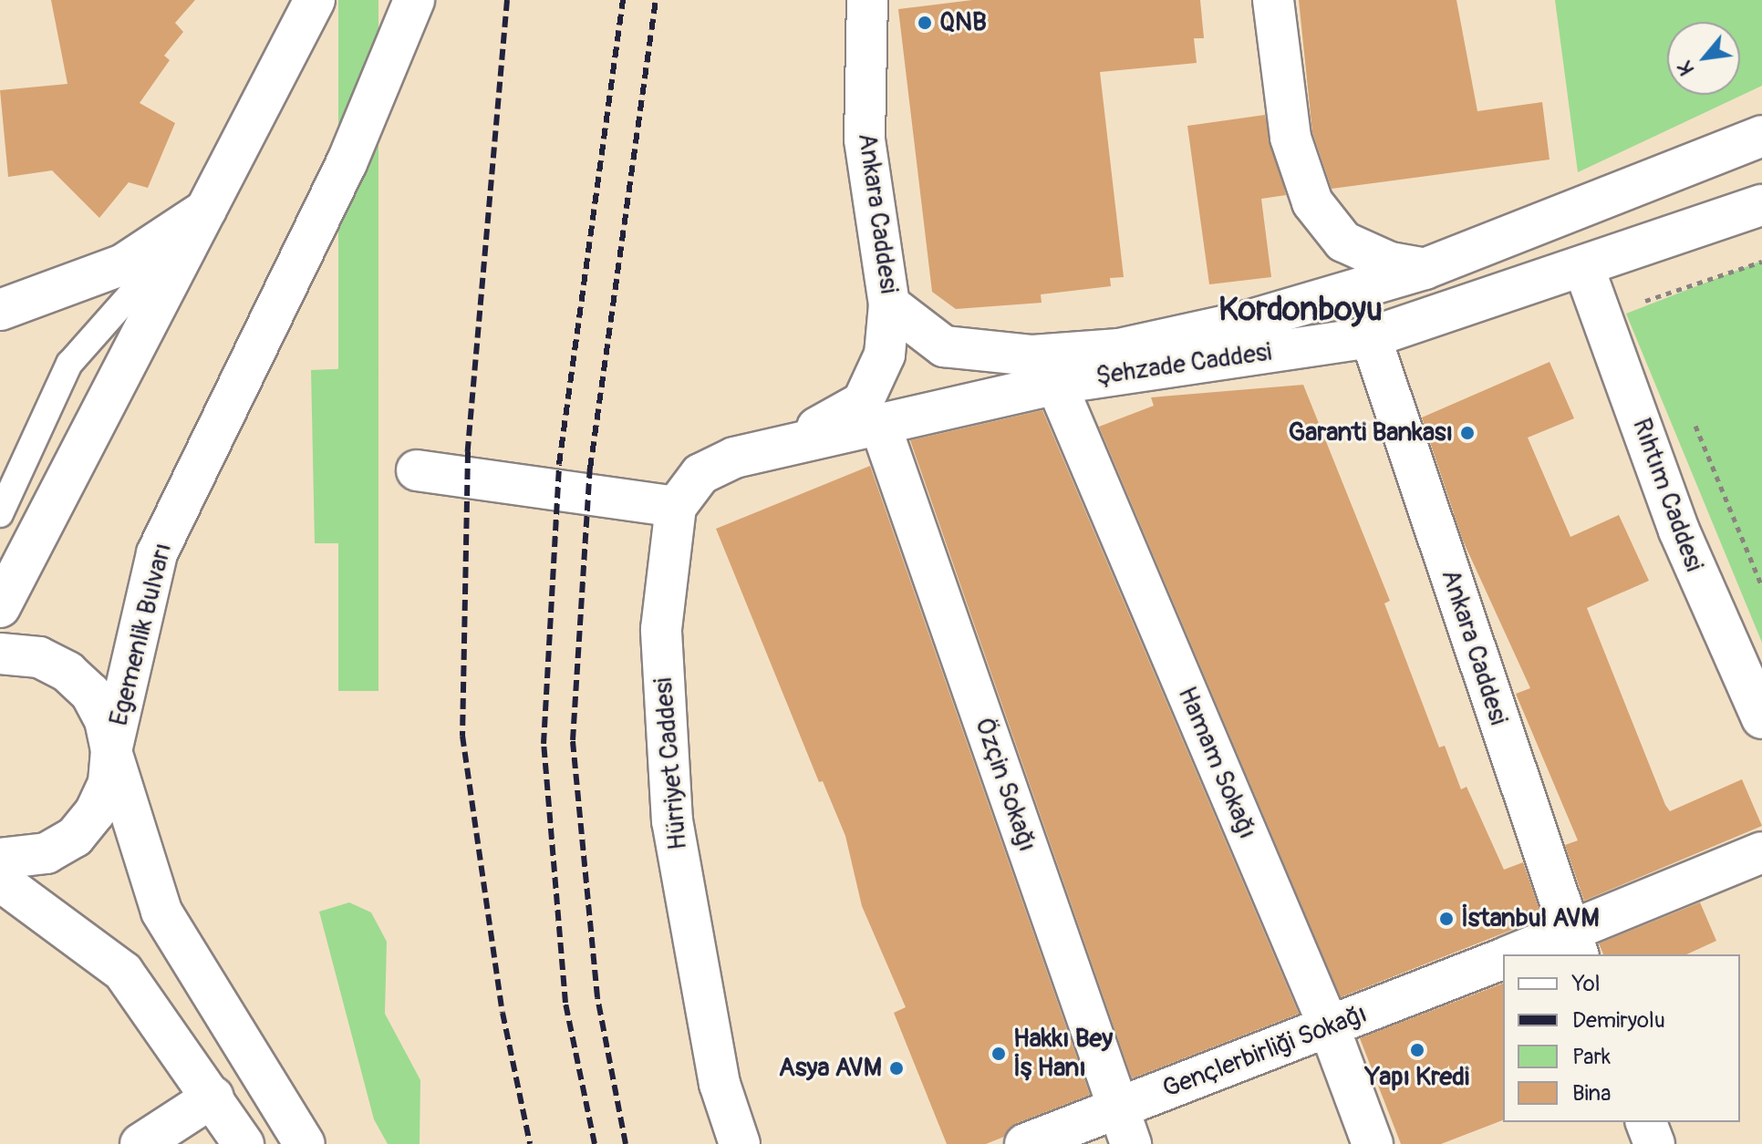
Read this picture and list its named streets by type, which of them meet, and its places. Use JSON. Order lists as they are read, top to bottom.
{
  "streets": {
    "street": [
      "Ankara Caddesi",
      "Şehzade Caddesi",
      "Rıhtım Caddesi",
      "Egemenlik Bulvarı",
      "Hamam Sokağı",
      "Hürriyet Caddesi",
      "Özçin Sokağı",
      "Gençlerbirliği Sokağı"
    ]
  },
  "crossings": [
    ["Ankara Caddesi", "Şehzade Caddesi"],
    ["Ankara Caddesi", "Gençlerbirliği Sokağı"],
    ["Şehzade Caddesi", "Rıhtım Caddesi"],
    ["Şehzade Caddesi", "Hamam Sokağı"],
    ["Şehzade Caddesi", "Özçin Sokağı"],
    ["Hamam Sokağı", "Gençlerbirliği Sokağı"],
    ["Özçin Sokağı", "Gençlerbirliği Sokağı"]
  ],
  "districts": ["Kordonboyu"],
  "places": [
    "QNB",
    "Garanti Bankası",
    "İstanbul AVM",
    "Yapı Kredi",
    "Hakkı Bey İş Hanı",
    "Asya AVM"
  ],
  "legend": [
    "Yol",
    "Demiryolu",
    "Park",
    "Bina"
  ],
  "north": "bottom left"
}
